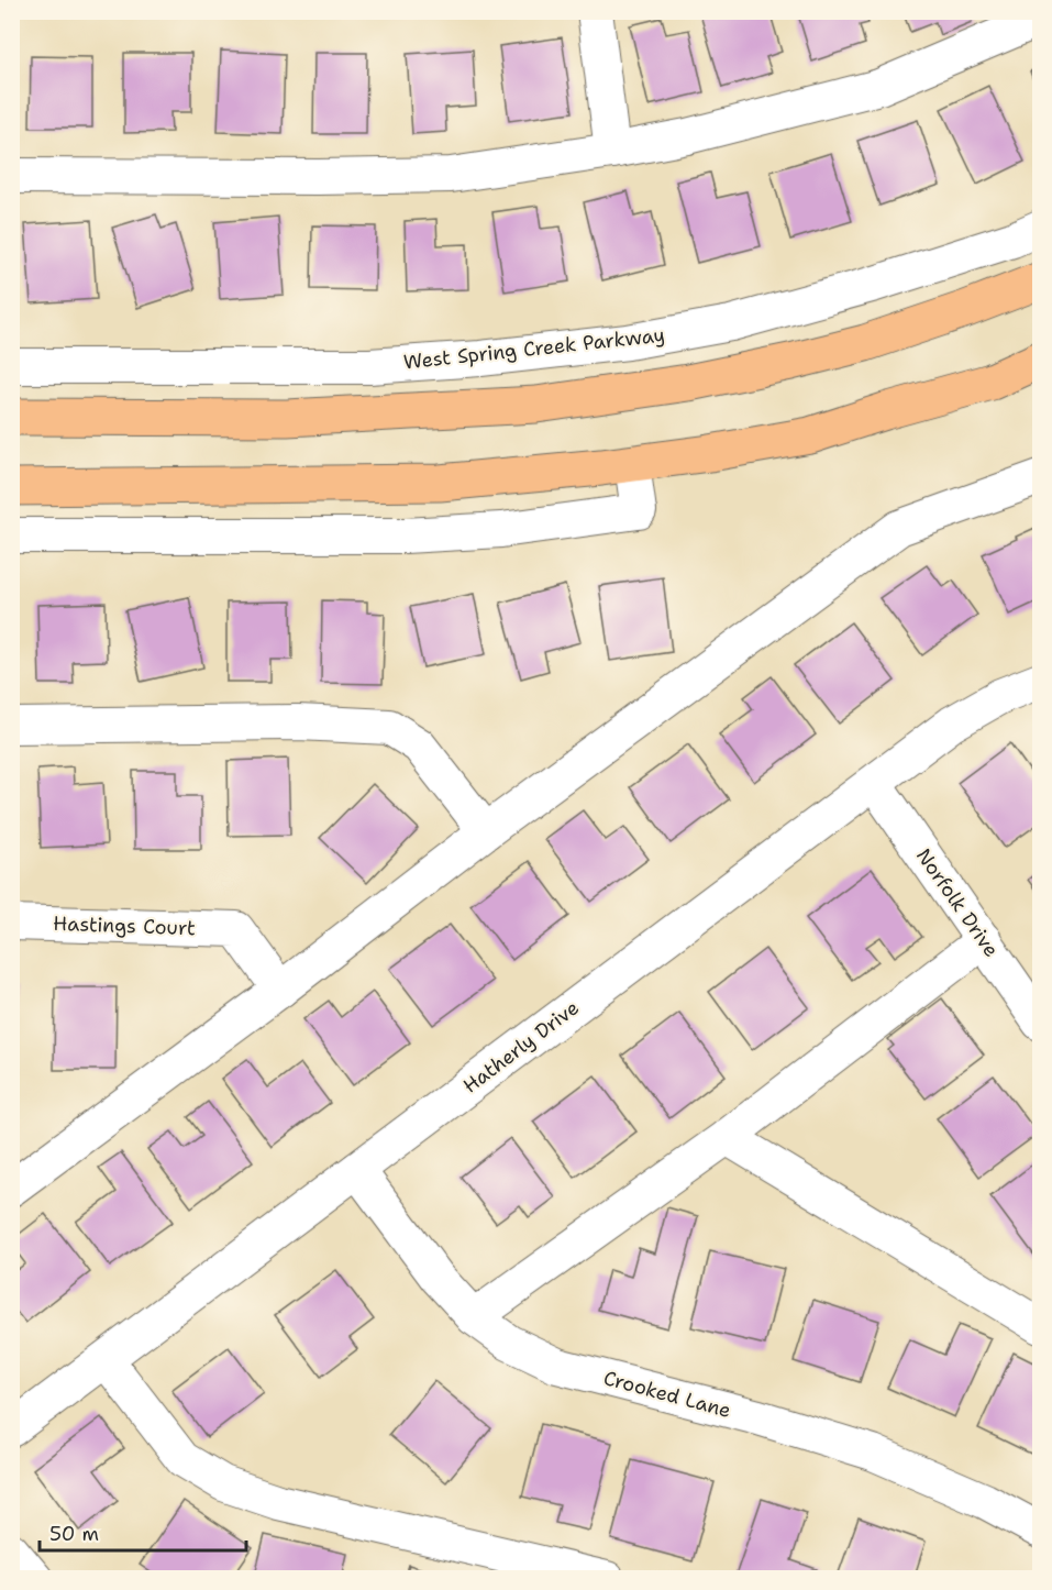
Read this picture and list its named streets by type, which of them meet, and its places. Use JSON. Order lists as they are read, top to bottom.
{
  "streets": {
    "street": [
      "West Spring Creek Parkway",
      "Norfolk Drive",
      "Hastings Court",
      "Hatherly Drive",
      "Crooked Lane"
    ]
  },
  "crossings": [
    ["Norfolk Drive", "Hatherly Drive"],
    ["Hatherly Drive", "Crooked Lane"]
  ],
  "scale_bar": "50 m"
}
